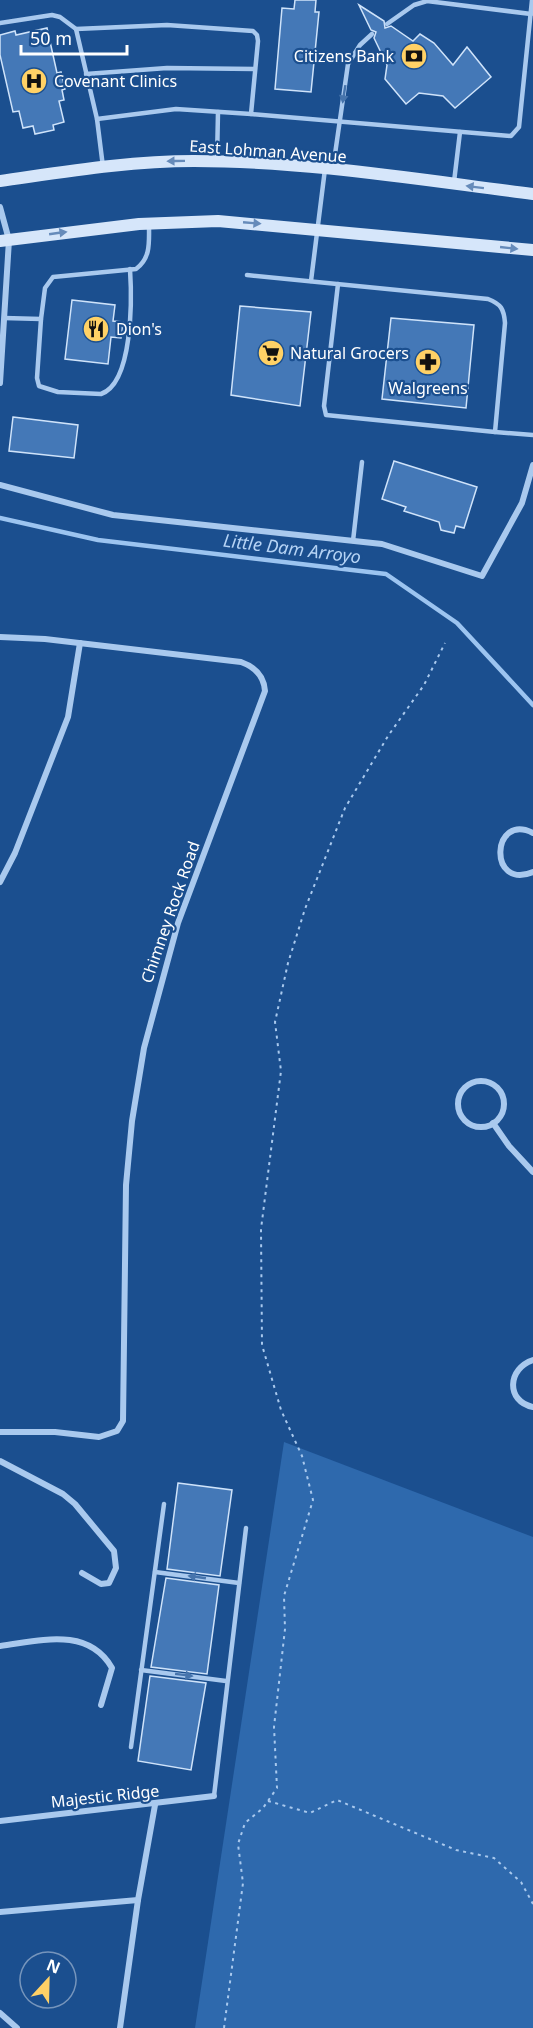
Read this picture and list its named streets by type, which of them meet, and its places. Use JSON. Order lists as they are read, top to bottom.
{
  "streets": {
    "main road": ["East Lohman Avenue"],
    "street": ["Chimney Rock Road", "Majestic Ridge"]
  },
  "water": ["Little Dam Arroyo"],
  "places": {
    "bank": ["Citizens Bank"],
    "hospital": ["Covenant Clinics"],
    "restaurant": ["Dion's"],
    "supermarket": ["Natural Grocers"],
    "pharmacy": ["Walgreens"]
  },
  "scale_bar": "50 m",
  "north": "top"
}
